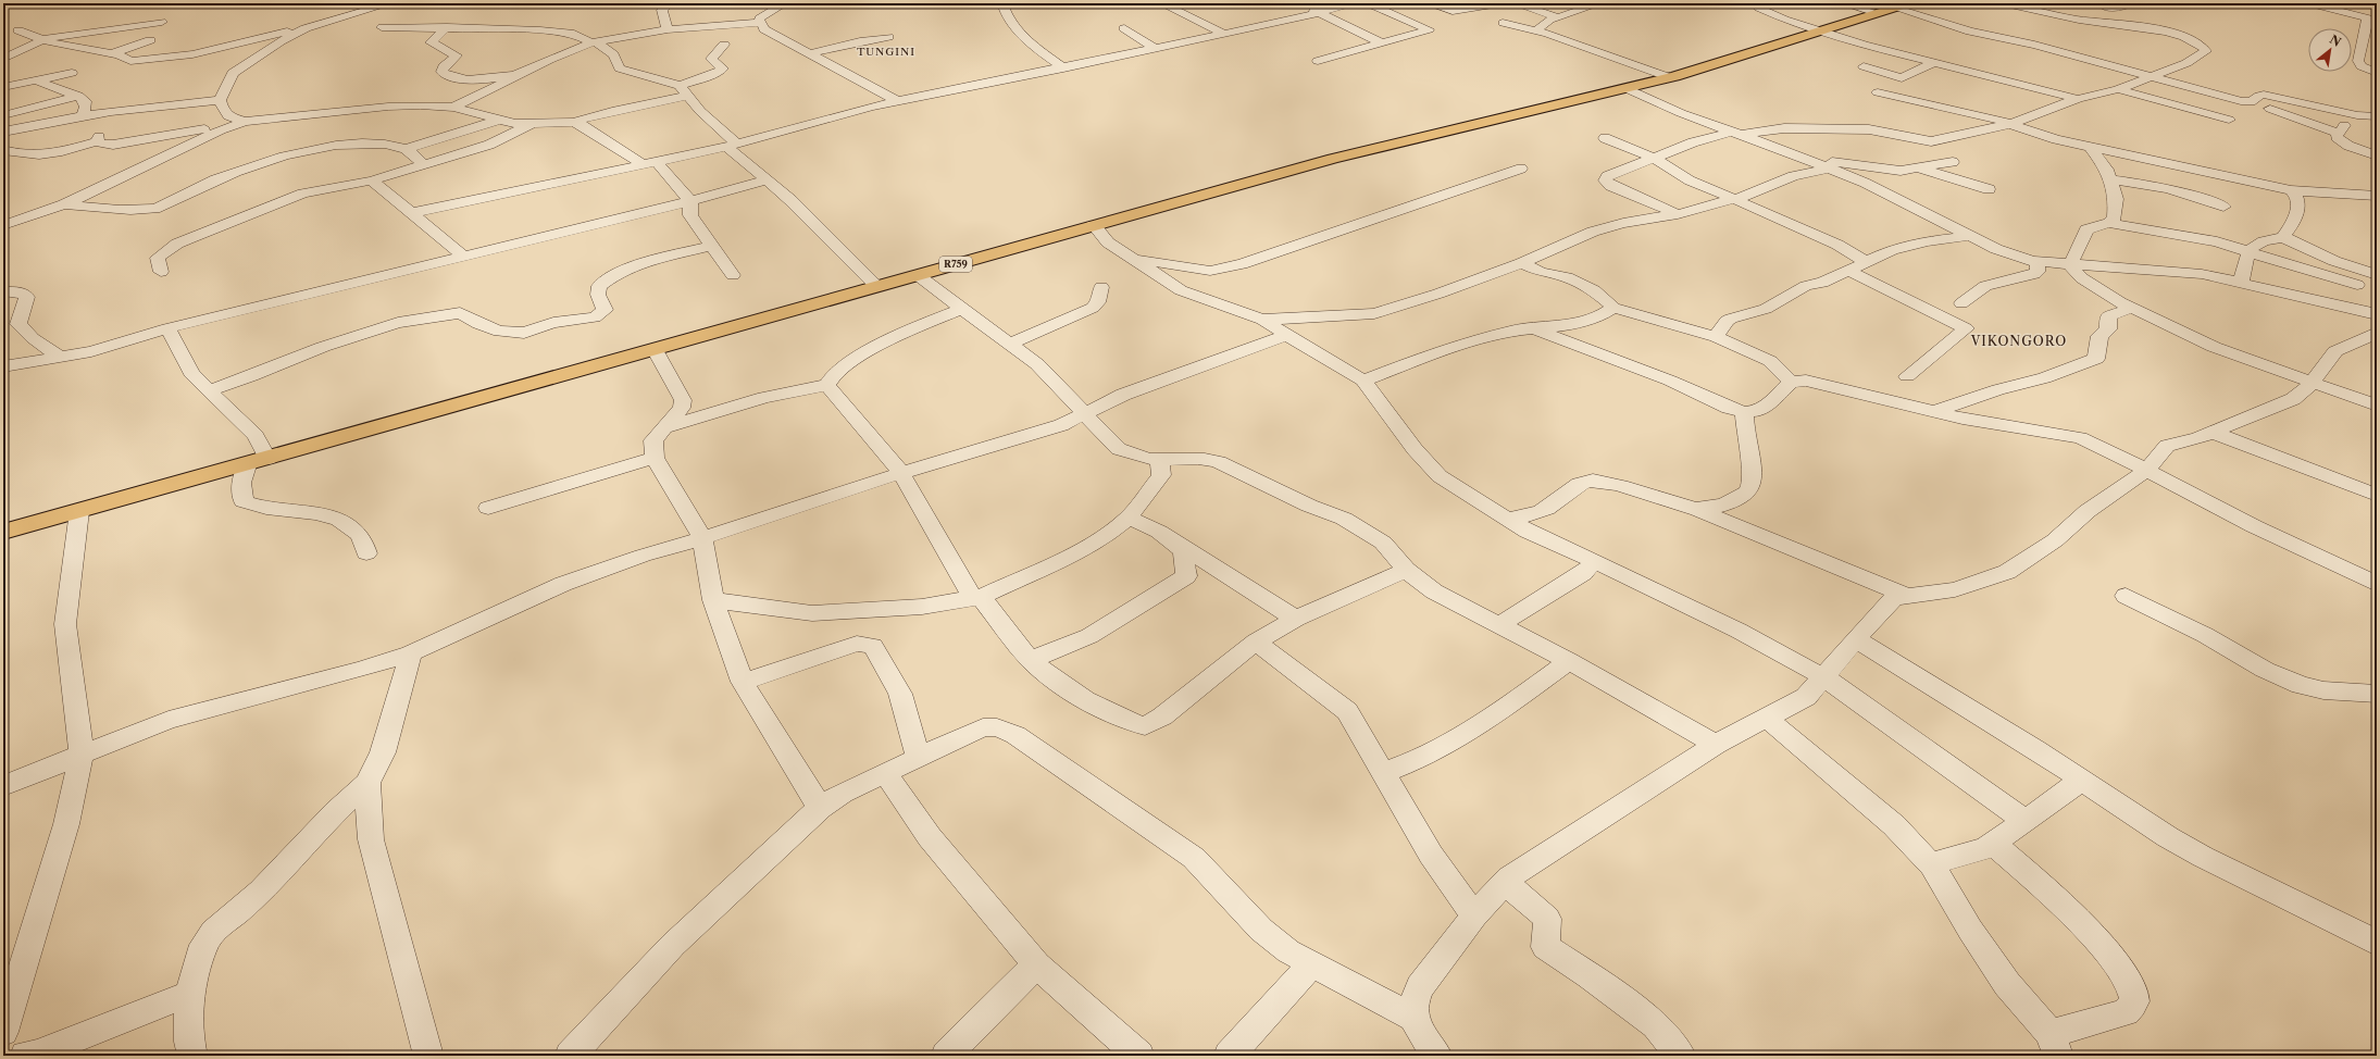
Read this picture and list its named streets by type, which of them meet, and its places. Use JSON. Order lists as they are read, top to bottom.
{
  "streets": {
    "main road": ["R759"]
  },
  "districts": ["TUNGINI", "VIKONGORO"],
  "north": "top right"
}
